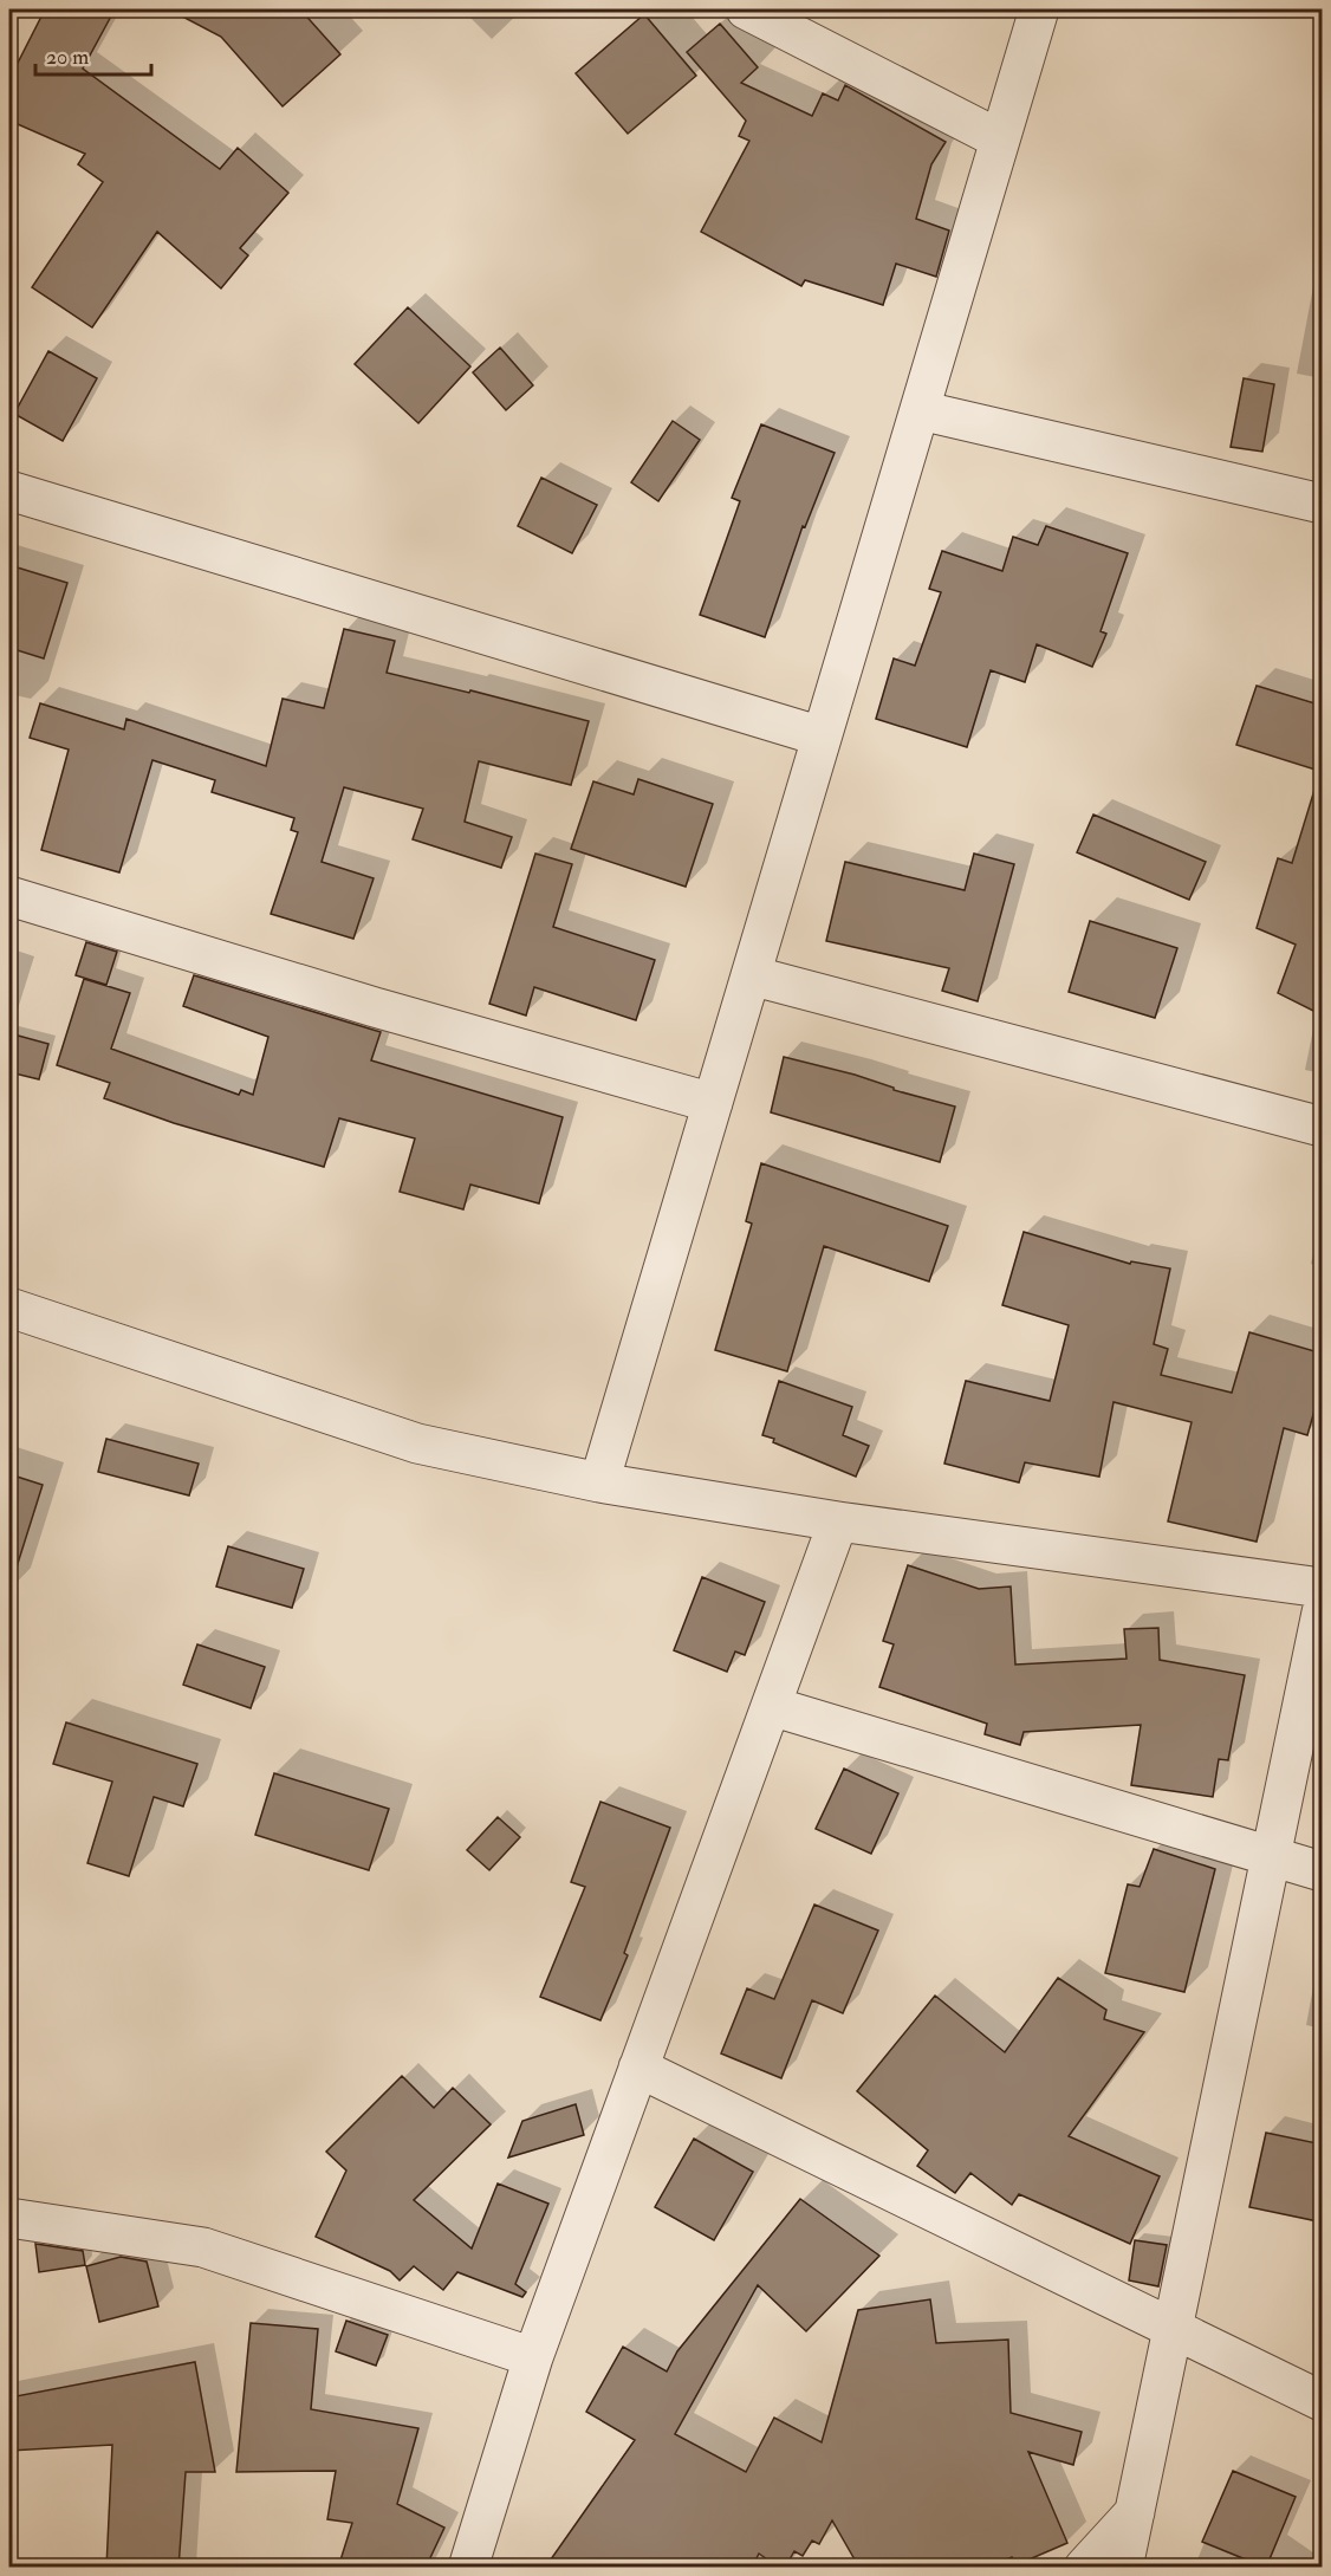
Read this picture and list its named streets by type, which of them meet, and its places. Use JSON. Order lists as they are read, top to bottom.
{
  "scale_bar": "20 m"
}
